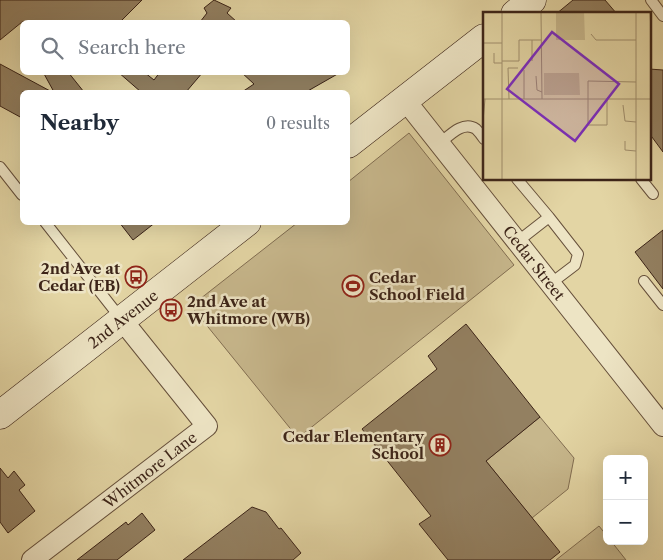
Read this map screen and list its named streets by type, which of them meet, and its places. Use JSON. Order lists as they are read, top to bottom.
{
  "streets": {
    "street": ["Cedar Street", "2nd Avenue", "Whitmore Lane"]
  },
  "crossings": [
    ["2nd Avenue", "Whitmore Lane"]
  ],
  "places": {
    "bus stop": ["2nd Ave at Cedar (EB)", "2nd Ave at Whitmore (WB)"],
    "sports": ["Cedar School Field"],
    "building": ["Cedar Elementary School"]
  },
  "page": {
    "search": "Search here",
    "heading": ["Nearby", "0 results"],
    "map_buttons": ["+", "−"]
  }
}
